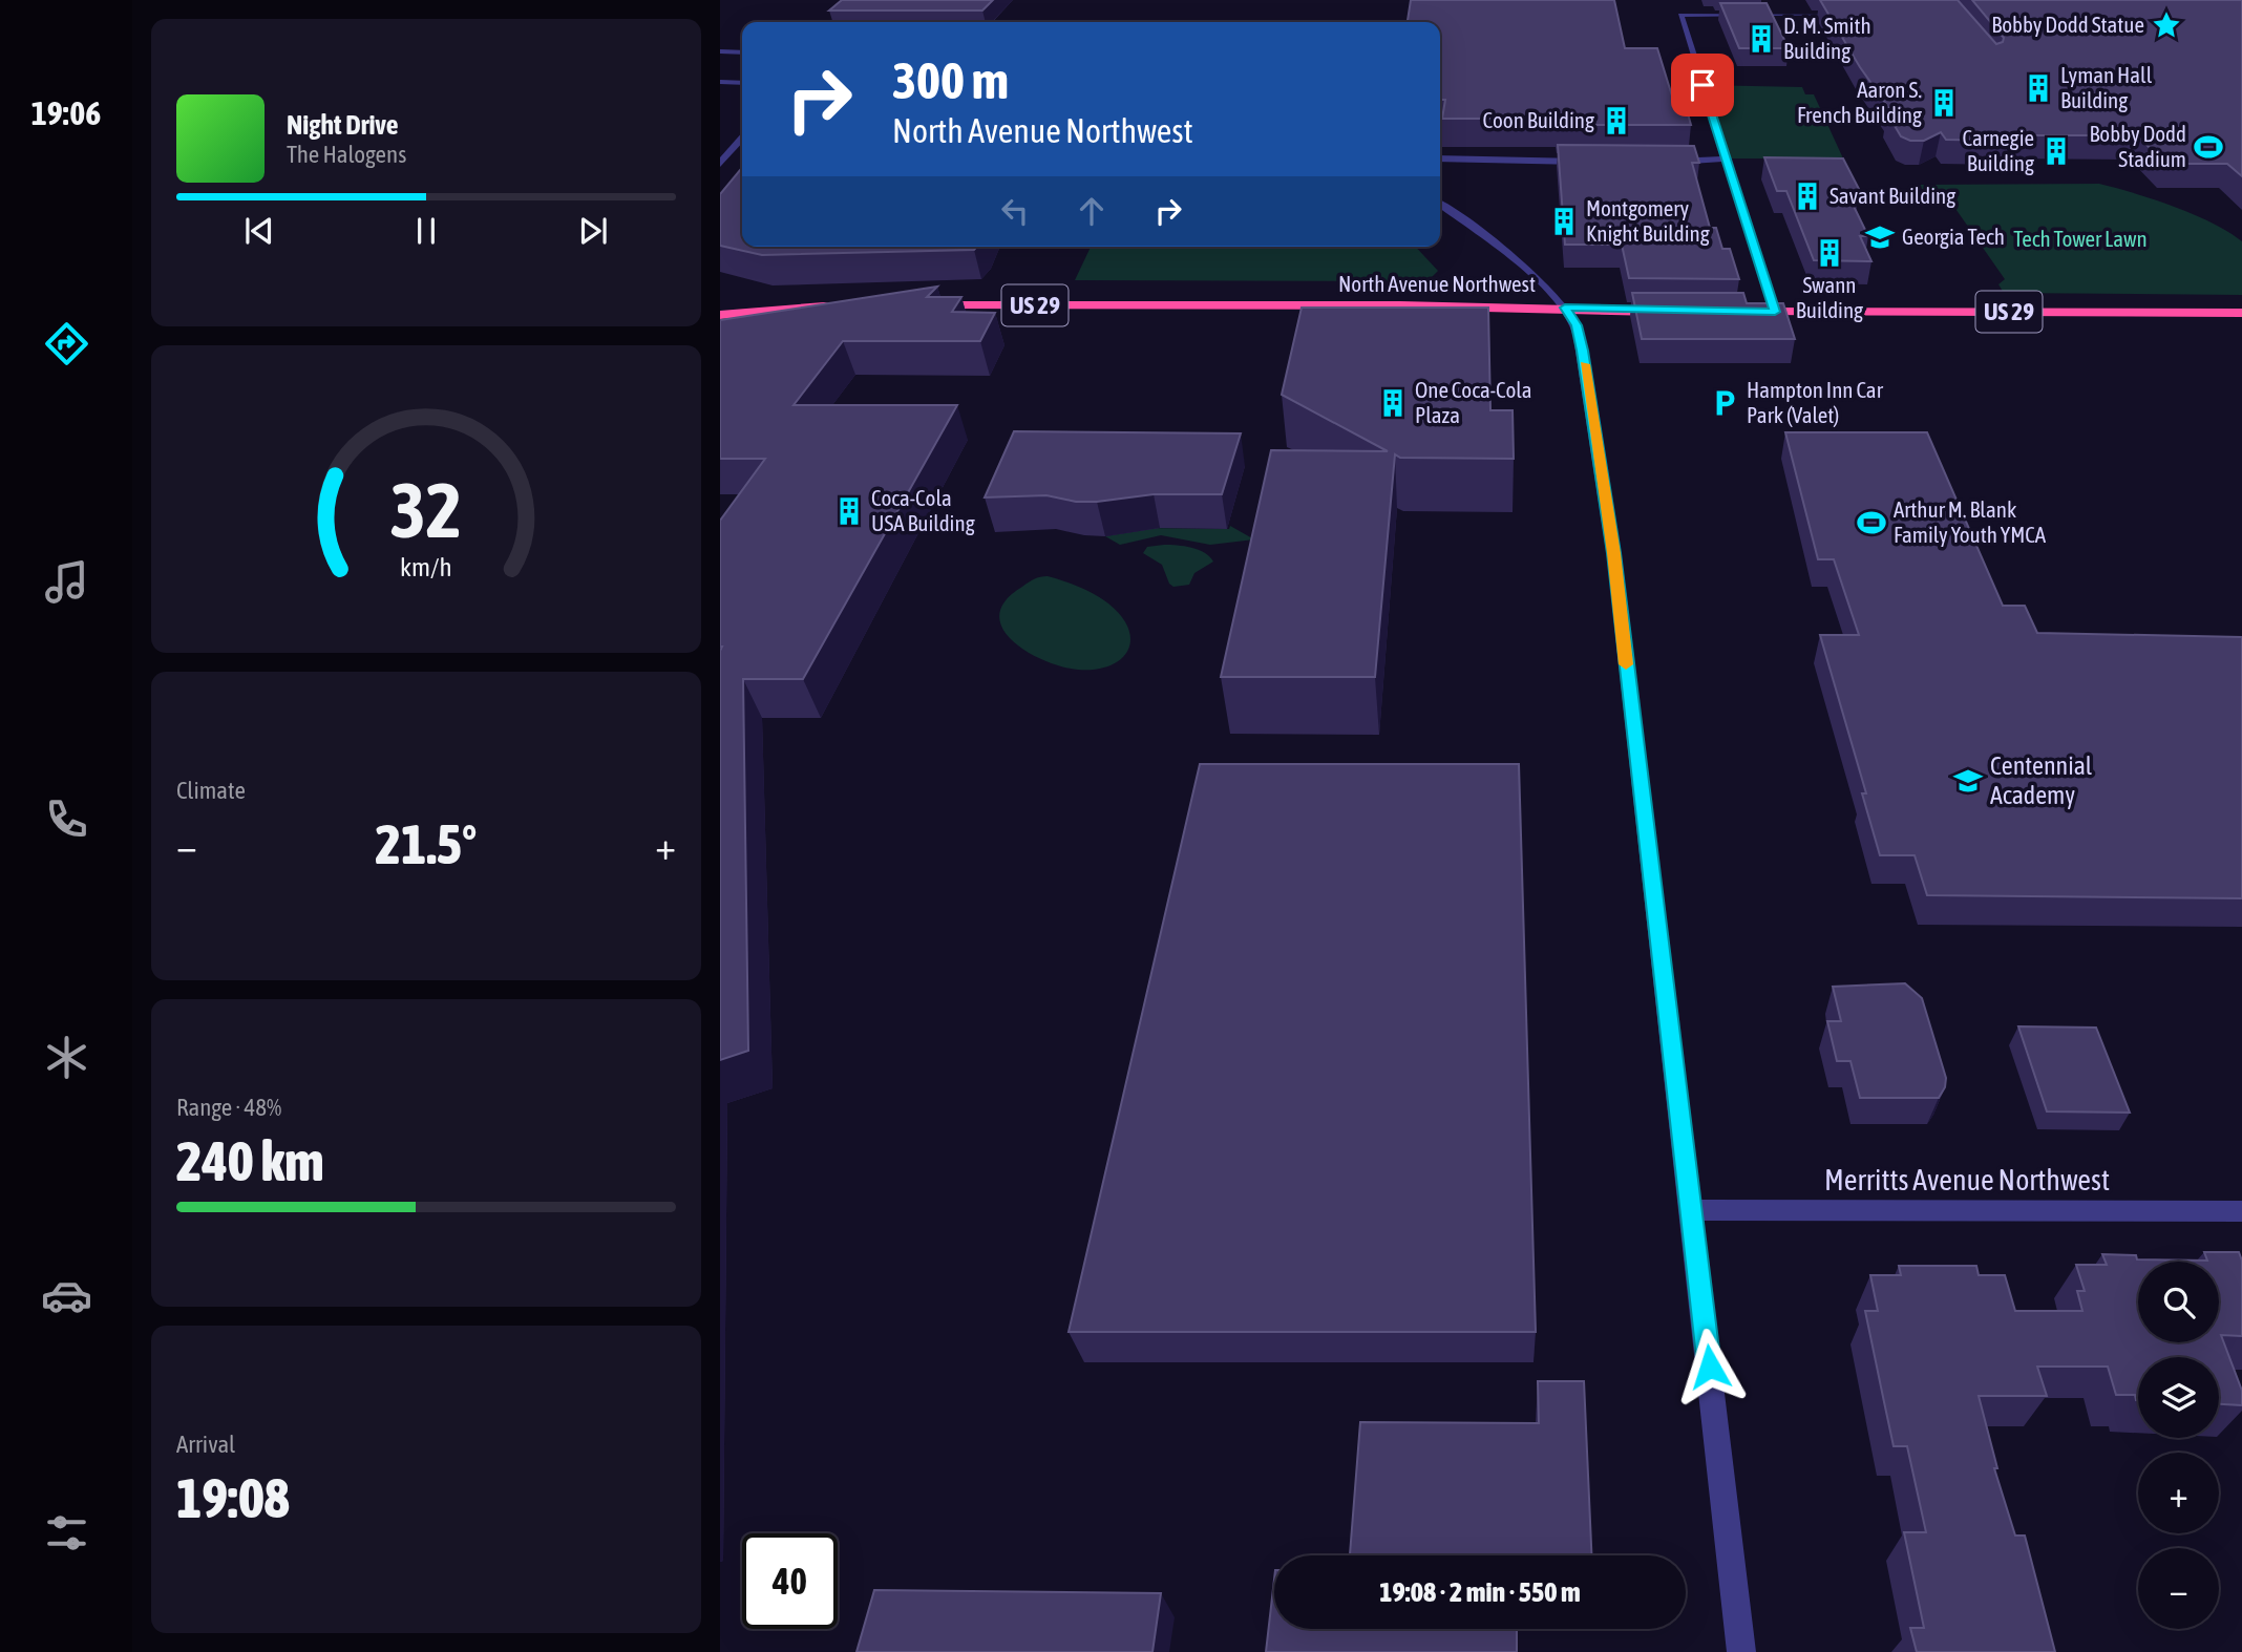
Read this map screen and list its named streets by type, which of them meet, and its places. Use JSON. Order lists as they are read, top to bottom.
{
  "streets": {
    "highway": ["North Avenue Northwest", "US 29"],
    "street": ["Merritts Avenue Northwest"]
  },
  "parks": ["Tech Tower Lawn"],
  "places": {
    "place": ["Bobby Dodd Statue"],
    "building": [
      "D. M. Smith Building",
      "Lyman Hall Building",
      "Aaron S. French Building",
      "Coon Building",
      "Carnegie Building",
      "Savant Building",
      "Montgomery Knight Building",
      "Swann Building",
      "One Coca-Cola Plaza",
      "Coca-Cola USA Building"
    ],
    "sports": ["Bobby Dodd Stadium", "Arthur M. Blank Family Youth YMCA"],
    "school or university": ["Georgia Tech", "Centennial Academy"],
    "parking": ["Hampton Inn Car Park (Valet)"]
  },
  "page": {
    "tabs": "19:06",
    "turn": ["300 m", "North Avenue Northwest"],
    "song": ["Night Drive", "The Halogens"],
    "tile": [
      "Climate",
      ["Range · 48%", "240 km"],
      ["Arrival", "19:08"]
    ],
    "heat": ["−", "21.5°", "+"],
    "map_buttons": ["+", "−"],
    "limit": "40",
    "trip": "19:08 · 2 min · 550 m",
    "gauge": ["32", "km/h"]
  }
}
